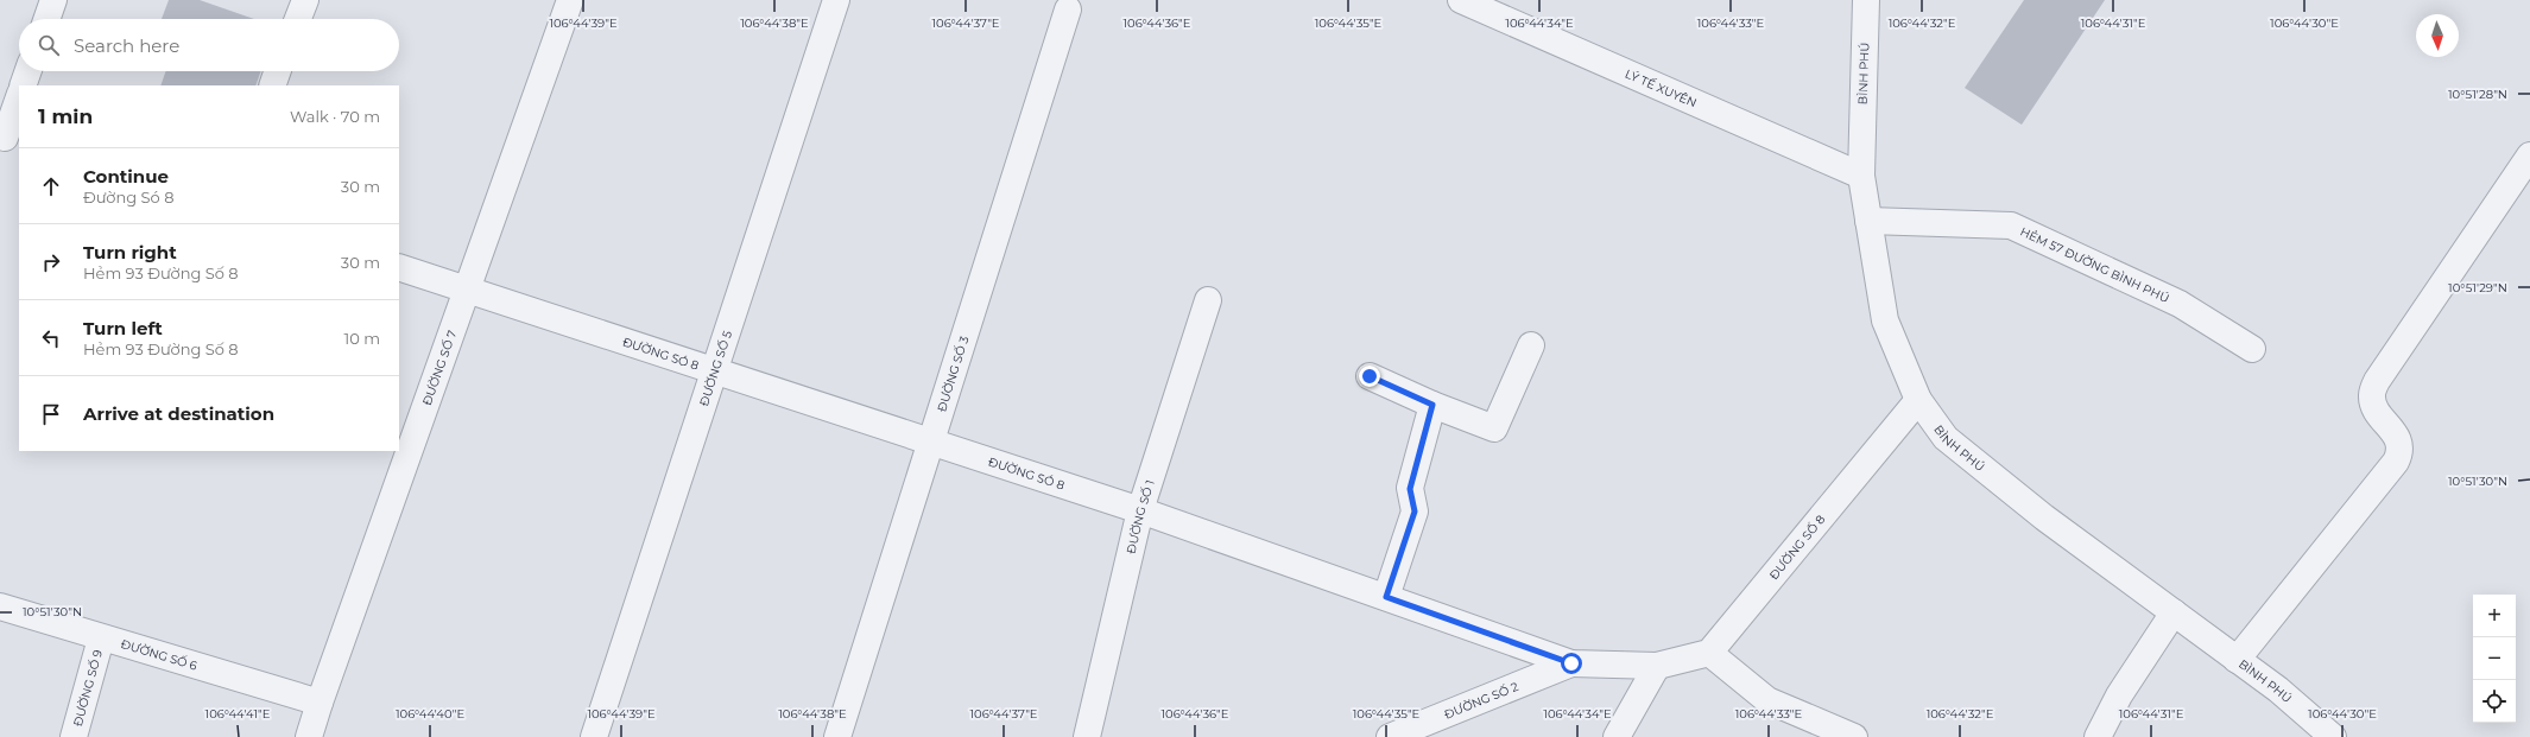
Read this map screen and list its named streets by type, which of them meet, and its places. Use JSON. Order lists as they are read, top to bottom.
{
  "streets": {
    "street": [
      "BÌNH PHÚ",
      "LÝ TẾ XUYÊN",
      "HẺM 57 ĐƯỜNG BÌNH PHÚ",
      "ĐƯỜNG SÓ 8",
      "ĐƯỜNG SỐ 7",
      "ĐƯỜNG SỐ 5",
      "ĐƯỜNG SỐ 3",
      "ĐƯỜNG SỐ 1",
      "ĐƯỜNG SỐ 8",
      "ĐƯỜNG SỐ 6",
      "ĐƯỜNG SỐ 9",
      "ĐƯỜNG SỐ 2"
    ]
  },
  "crossings": [
    ["BÌNH PHÚ", "LÝ TẾ XUYÊN"],
    ["BÌNH PHÚ", "HẺM 57 ĐƯỜNG BÌNH PHÚ"],
    ["BÌNH PHÚ", "ĐƯỜNG SỐ 8"],
    ["ĐƯỜNG SÓ 8", "ĐƯỜNG SỐ 7"],
    ["ĐƯỜNG SÓ 8", "ĐƯỜNG SỐ 5"],
    ["ĐƯỜNG SÓ 8", "ĐƯỜNG SỐ 3"],
    ["ĐƯỜNG SÓ 8", "ĐƯỜNG SỐ 1"],
    ["ĐƯỜNG SÓ 8", "ĐƯỜNG SỐ 2"],
    ["ĐƯỜNG SỐ 7", "ĐƯỜNG SỐ 6"],
    ["ĐƯỜNG SỐ 6", "ĐƯỜNG SỐ 9"]
  ],
  "north": "bottom",
  "page": {
    "search": "Search here",
    "heading": ["1 min", "Walk · 70 m"],
    "list": [
      ["Continue", "Đường Só 8", "30 m"],
      ["Turn right", "Hẻm 93 Đường Số 8", "30 m"],
      ["Turn left", "Hẻm 93 Đường Số 8", "10 m"],
      "Arrive at destination"
    ],
    "map_buttons": ["+", "−"]
  },
  "coordinates": [
    "106°44'39\"E",
    "106°44'38\"E",
    "106°44'37\"E",
    "106°44'36\"E",
    "106°44'35\"E",
    "106°44'34\"E",
    "106°44'33\"E",
    "106°44'32\"E",
    "106°44'30\"E",
    "106°44'31\"E",
    "10°51'28\"N",
    "10°51'29\"N",
    "10°51'30\"N",
    "106°44'41\"E",
    "106°44'40\"E"
  ]
}
